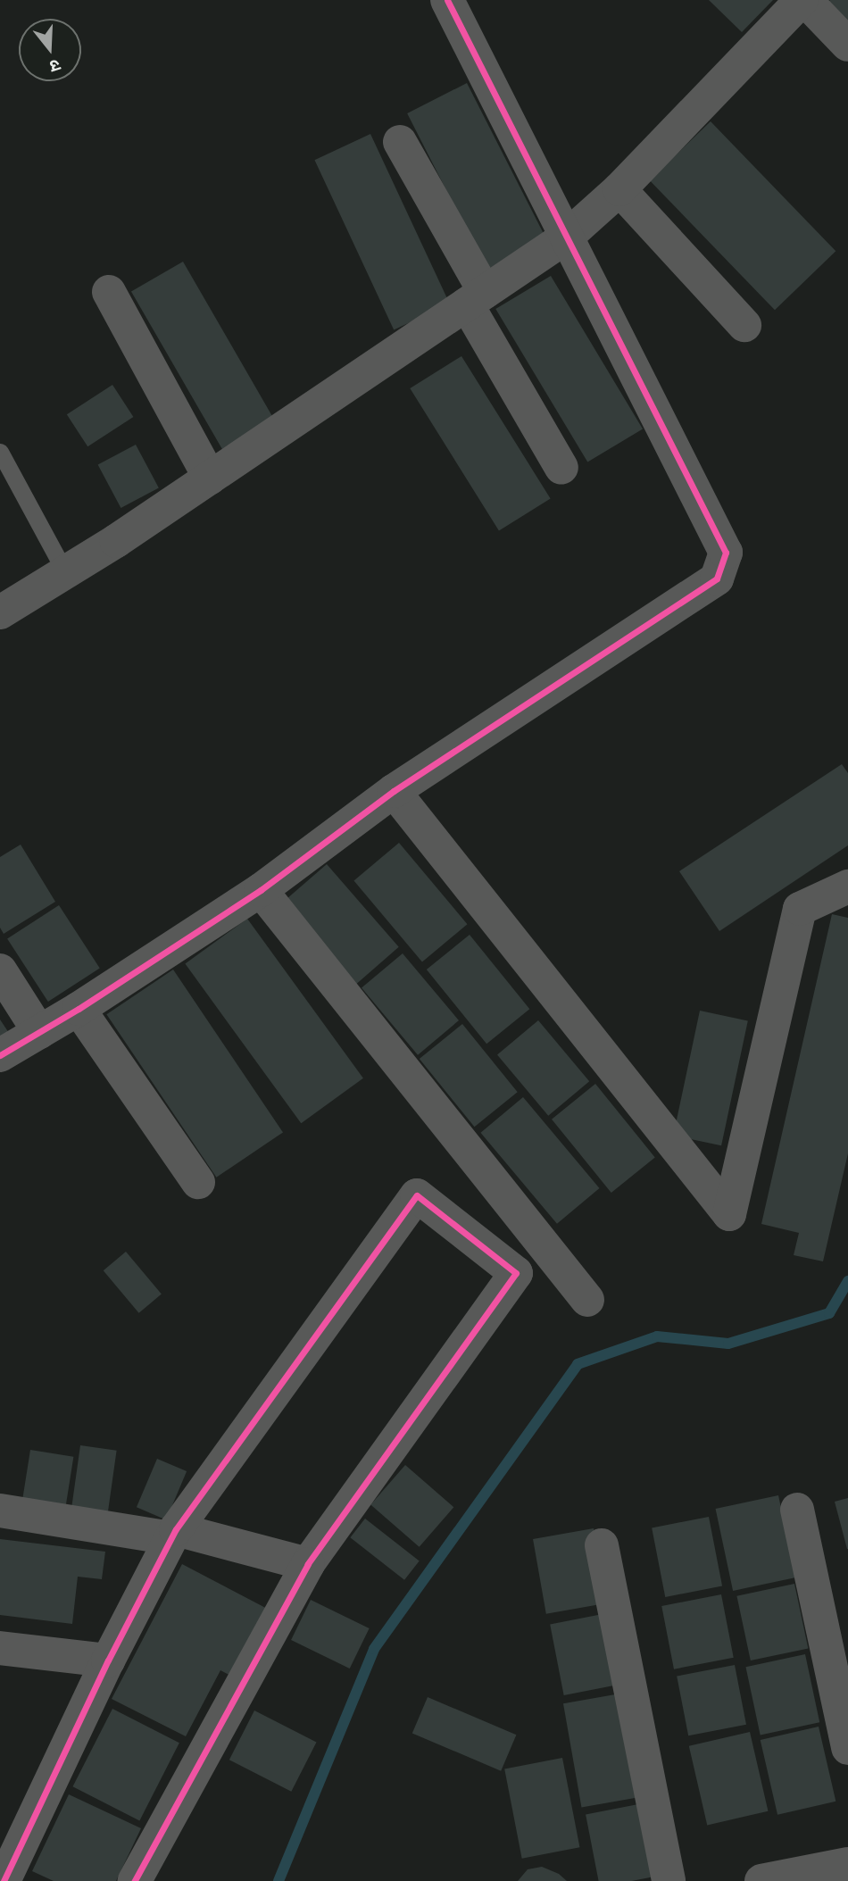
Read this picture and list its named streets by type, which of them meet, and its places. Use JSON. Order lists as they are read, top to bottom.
{
  "north": "bottom"
}
